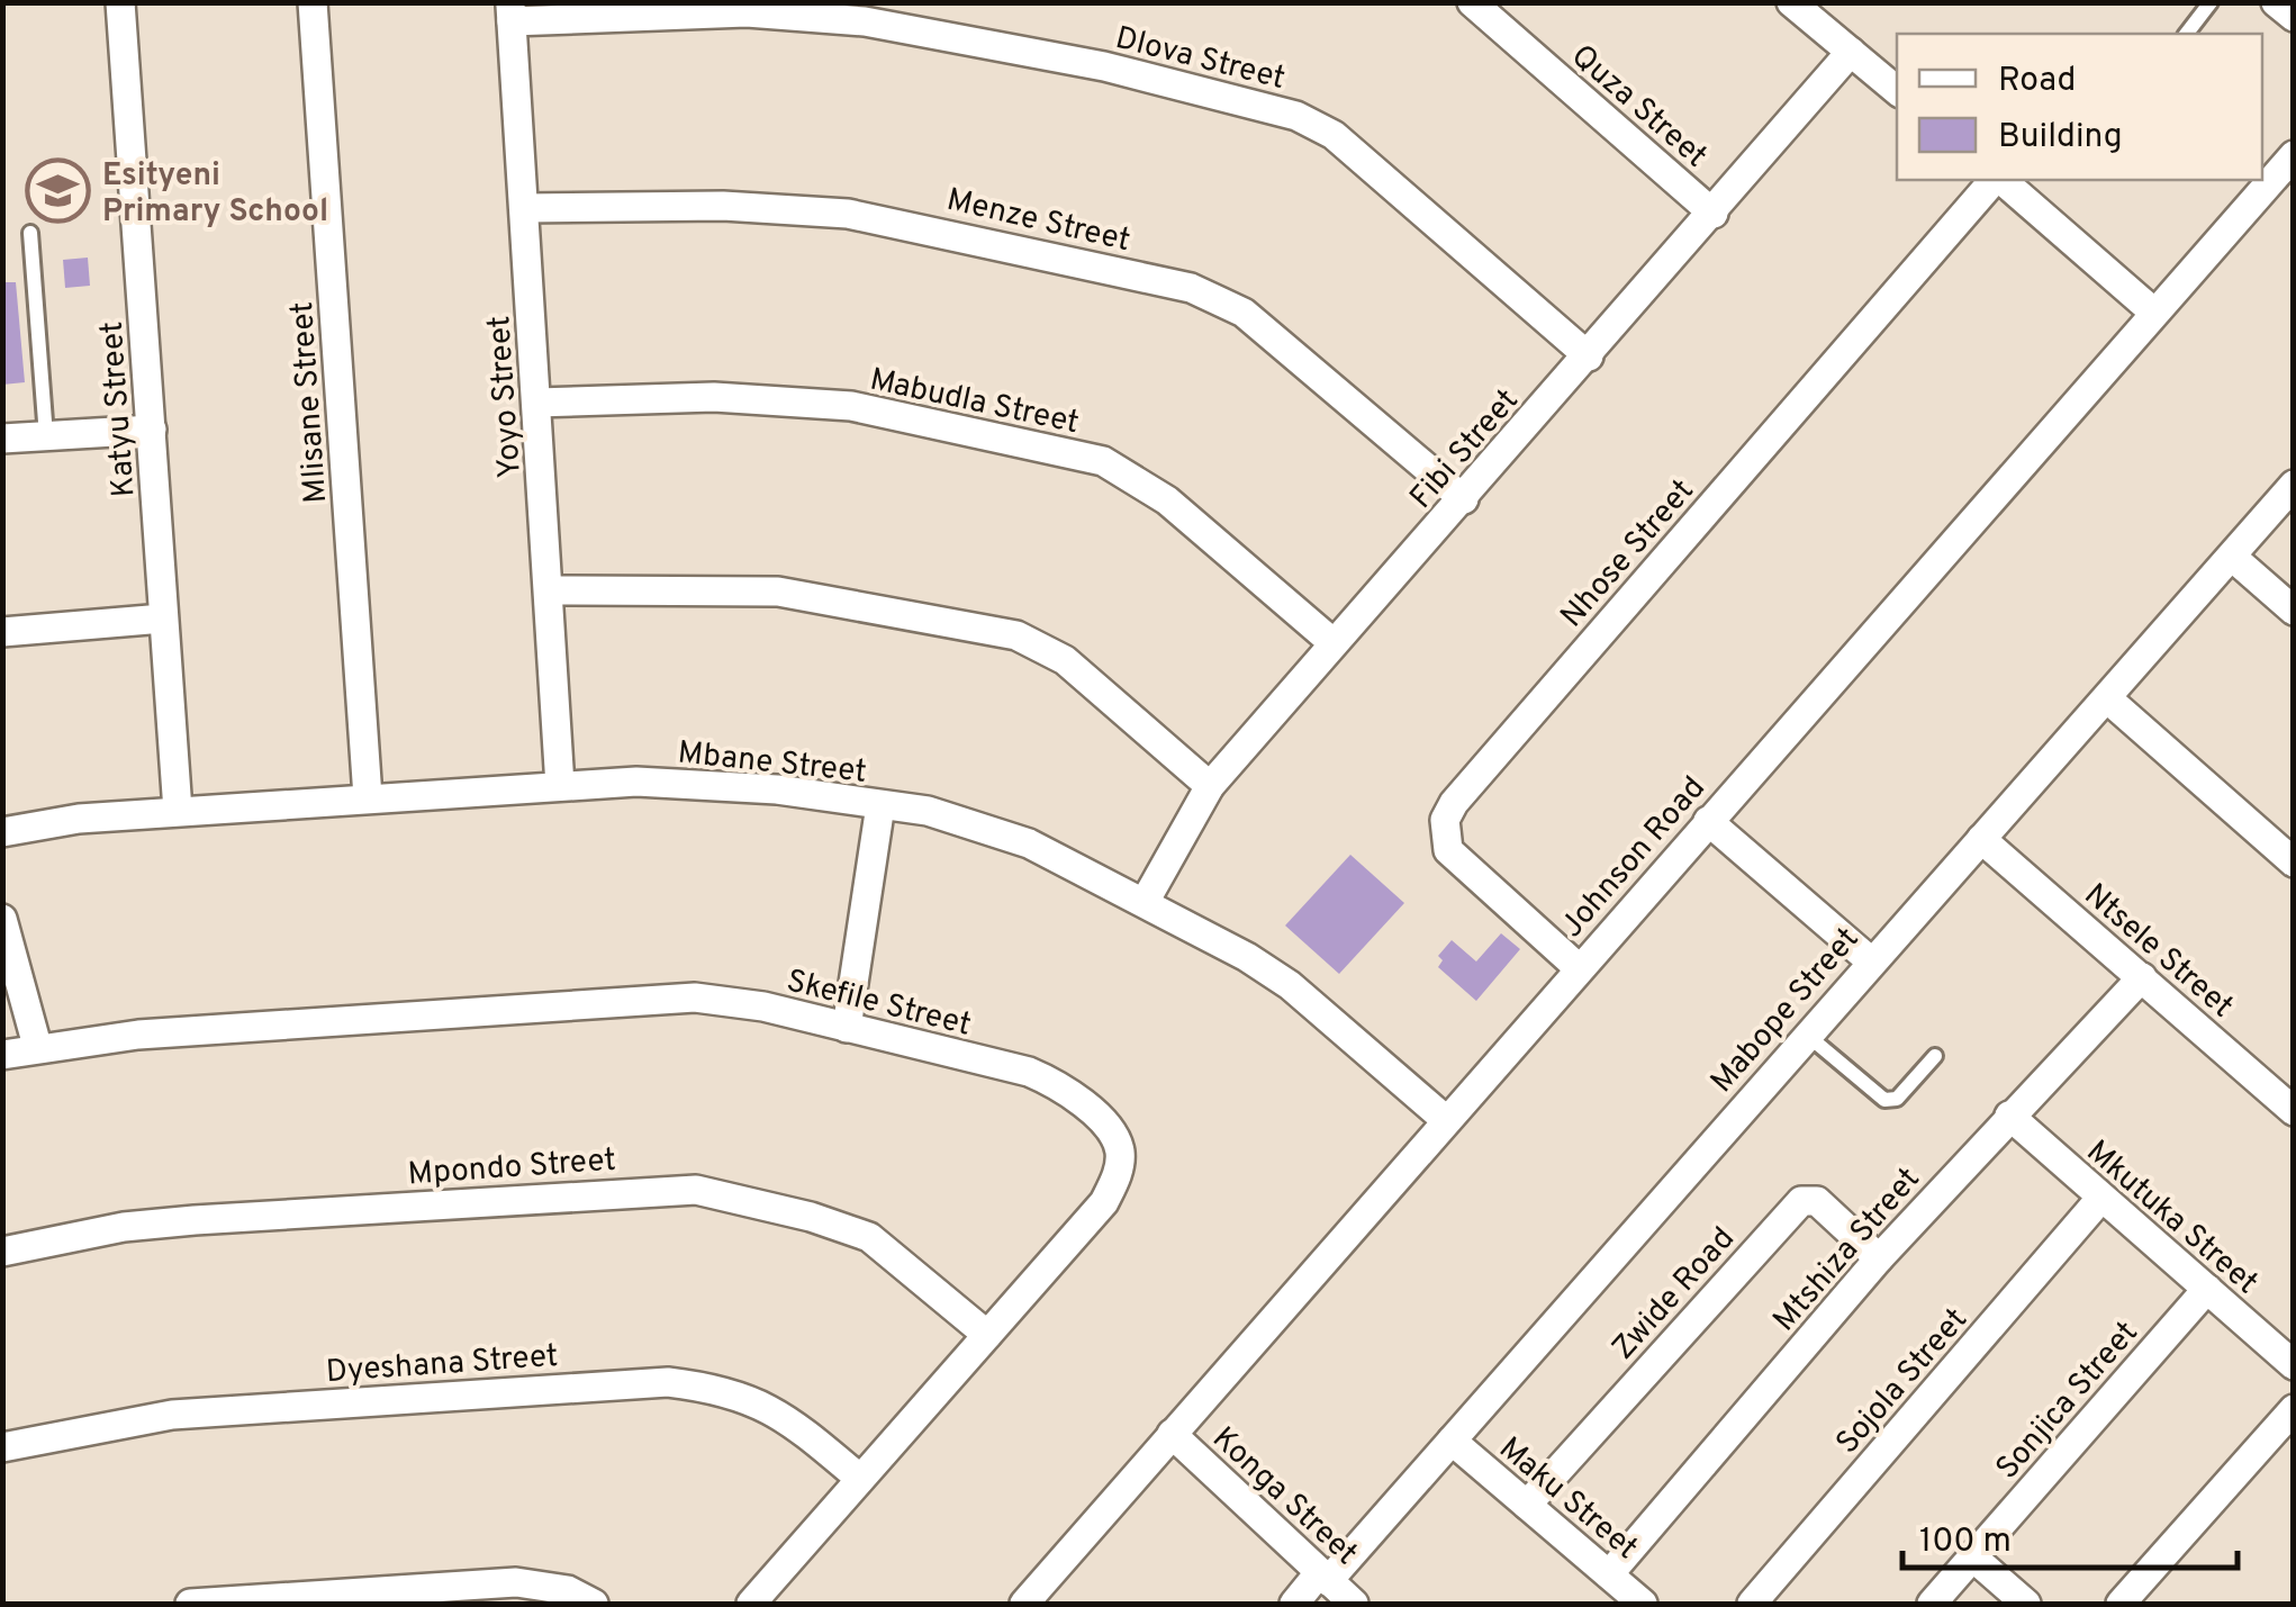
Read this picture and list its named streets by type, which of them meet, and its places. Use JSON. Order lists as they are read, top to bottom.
{
  "streets": {
    "street": [
      "Dlova Street",
      "Quza Street",
      "Menze Street",
      "Yoyo Street",
      "Mabudla Street",
      "Mlisane Street",
      "Katyu Street",
      "Fibi Street",
      "Nhose Street",
      "Mbane Street",
      "Johnson Road",
      "Ntsele Street",
      "Skefile Street",
      "Mabope Street",
      "Mpondo Street",
      "Mkutuka Street",
      "Mtshiza Street",
      "Zwide Road",
      "Dyeshana Street",
      "Sojola Street",
      "Sonjica Street",
      "Konga Street",
      "Maku Street"
    ]
  },
  "crossings": [
    ["Dlova Street", "Yoyo Street"],
    ["Dlova Street", "Fibi Street"],
    ["Quza Street", "Fibi Street"],
    ["Menze Street", "Yoyo Street"],
    ["Menze Street", "Fibi Street"],
    ["Yoyo Street", "Mabudla Street"],
    ["Yoyo Street", "Mbane Street"],
    ["Mabudla Street", "Fibi Street"],
    ["Mlisane Street", "Mbane Street"],
    ["Katyu Street", "Mbane Street"],
    ["Fibi Street", "Mbane Street"],
    ["Nhose Street", "Johnson Road"],
    ["Mbane Street", "Johnson Road"],
    ["Johnson Road", "Konga Street"],
    ["Ntsele Street", "Mabope Street"],
    ["Ntsele Street", "Mtshiza Street"],
    ["Skefile Street", "Mpondo Street"],
    ["Skefile Street", "Dyeshana Street"],
    ["Mabope Street", "Konga Street"],
    ["Mabope Street", "Maku Street"],
    ["Mkutuka Street", "Mtshiza Street"],
    ["Mkutuka Street", "Sojola Street"],
    ["Mkutuka Street", "Sonjica Street"],
    ["Mtshiza Street", "Zwide Road"],
    ["Mtshiza Street", "Maku Street"],
    ["Zwide Road", "Maku Street"]
  ],
  "places": {
    "school or university": ["Esityeni Primary School"]
  },
  "legend": ["Road", "Building"],
  "scale_bar": "100 m"
}
